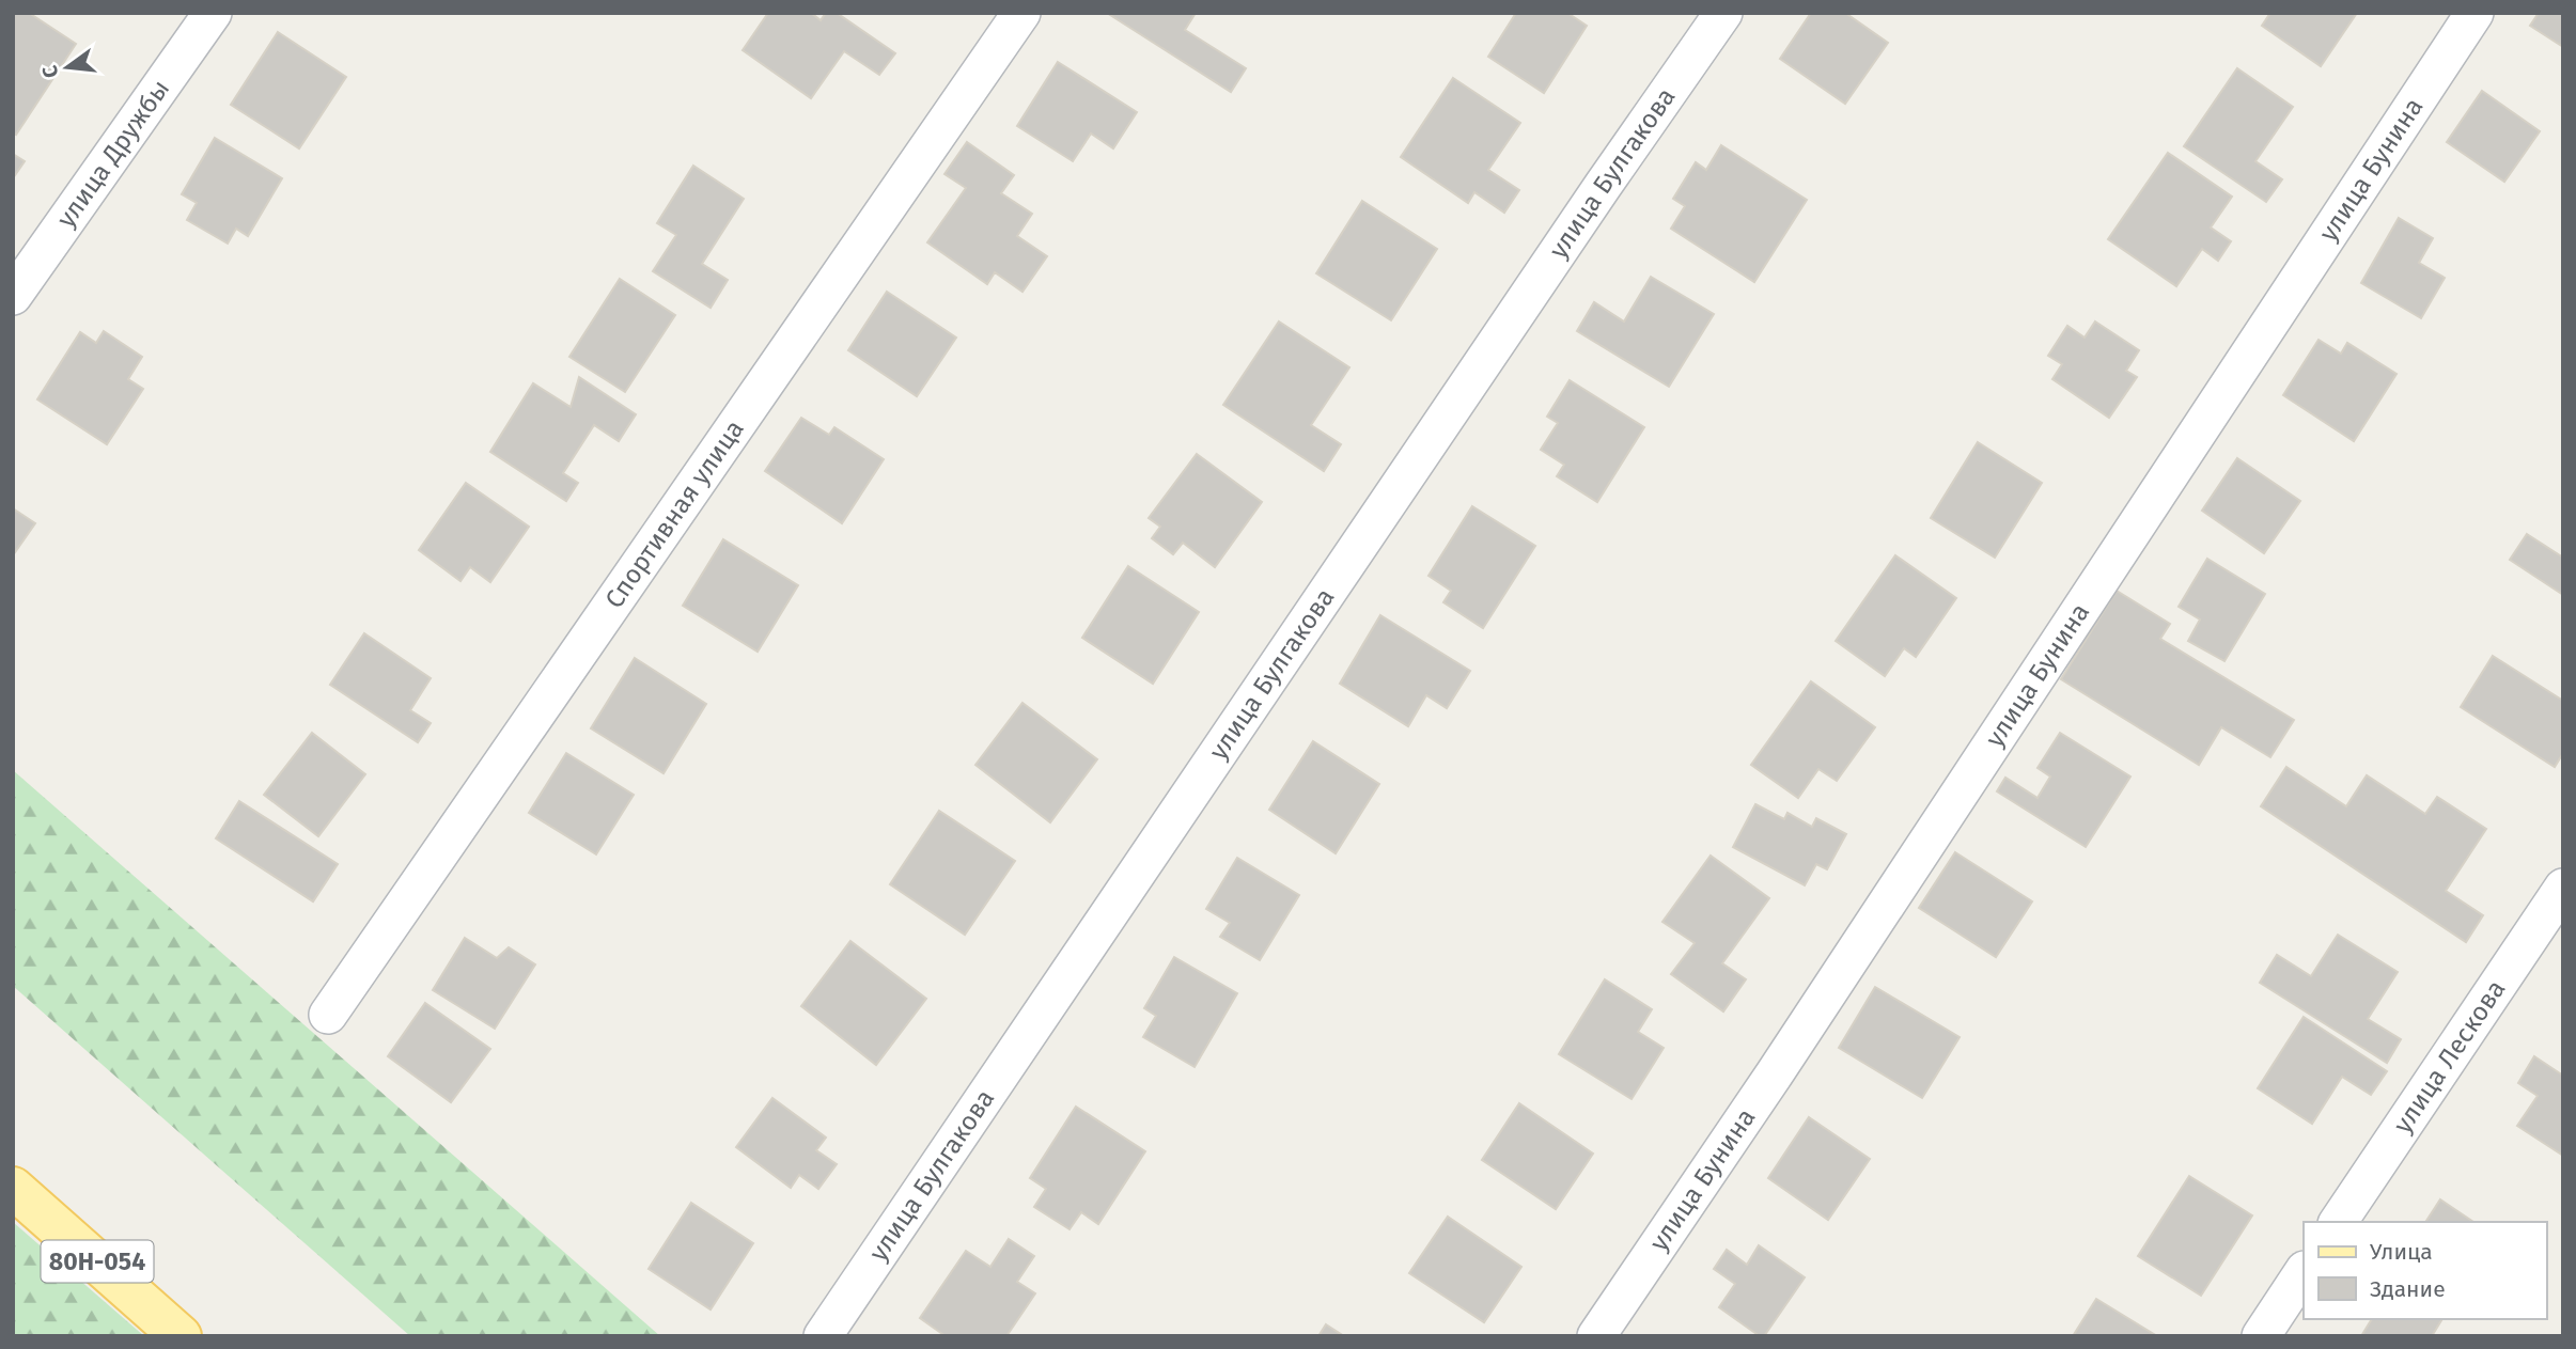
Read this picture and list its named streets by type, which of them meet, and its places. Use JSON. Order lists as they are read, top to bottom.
{
  "streets": {
    "main road": ["80Н-054"],
    "street": [
      "улица Дружбы",
      "улица Бунина",
      "улица Булгакова",
      "Спортивная улица",
      "улица Лескова"
    ]
  },
  "legend": ["Улица", "Здание"],
  "north": "left"
}
